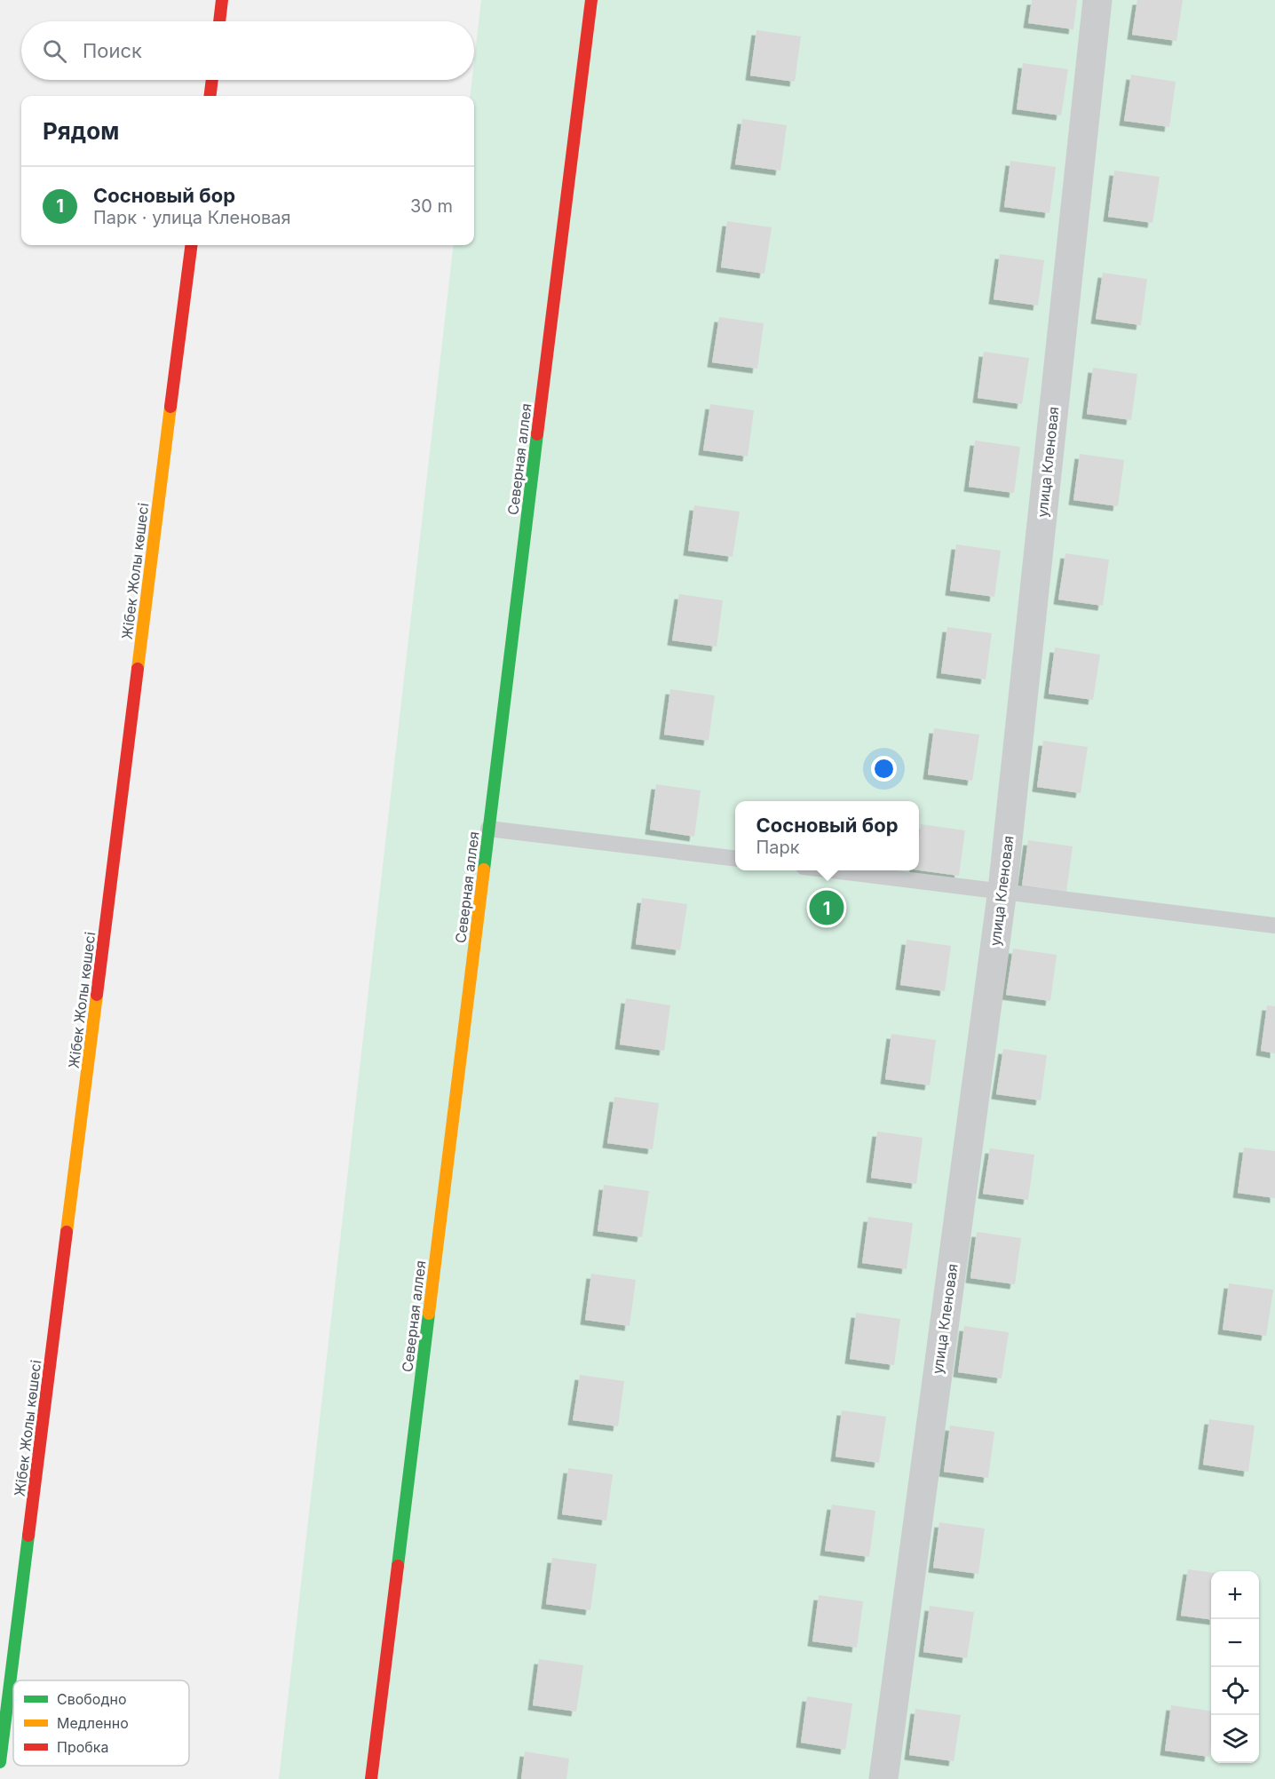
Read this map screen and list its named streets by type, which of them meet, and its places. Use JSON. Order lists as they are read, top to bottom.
{
  "streets": {
    "main road": ["Северная аллея", "Жібек Жолы көшесі"],
    "street": ["улица Кленовая"]
  },
  "legend": ["Свободно", "Медленно", "Пробка"],
  "page": {
    "search": "Поиск",
    "heading": "Рядом",
    "list": [
      {
        "mark": "1",
        "name": "Сосновый бор",
        "note": "Парк · улица Кленовая",
        "value": "30 m"
      }
    ],
    "popup": ["Сосновый бор", "Парк"],
    "pins": "1",
    "map_buttons": ["+", "−"]
  }
}
